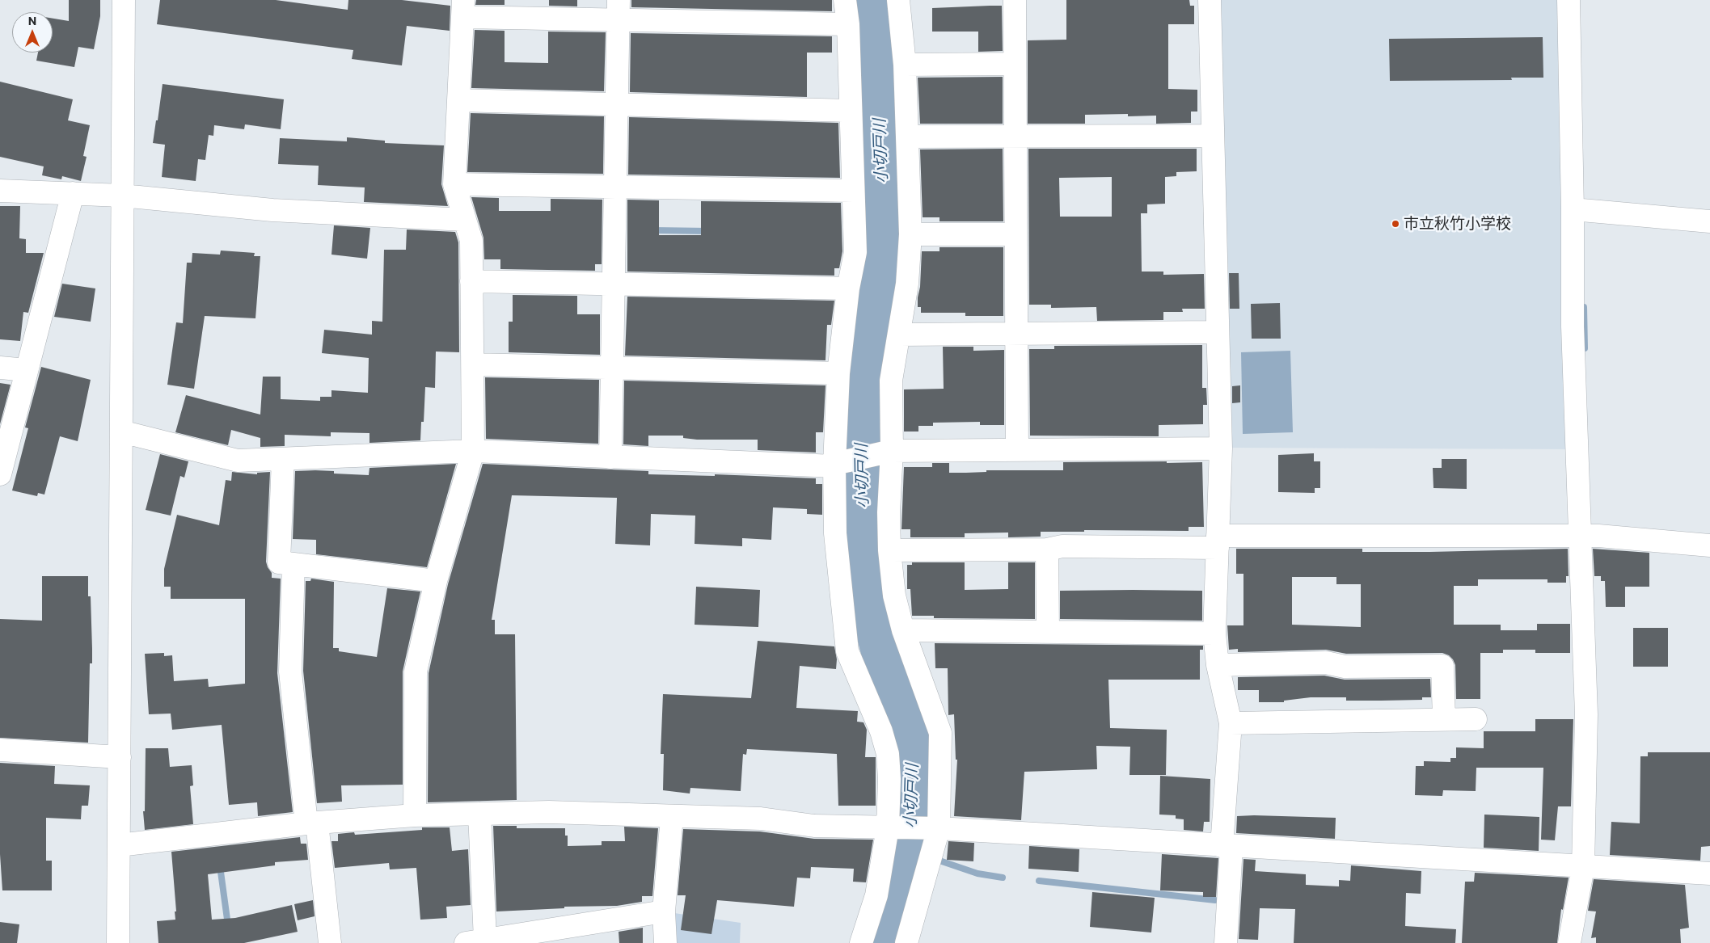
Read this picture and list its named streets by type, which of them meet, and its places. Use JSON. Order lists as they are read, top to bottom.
{
  "water": ["小切戸川"],
  "places": ["市立秋竹小学校"],
  "north": "top"
}
